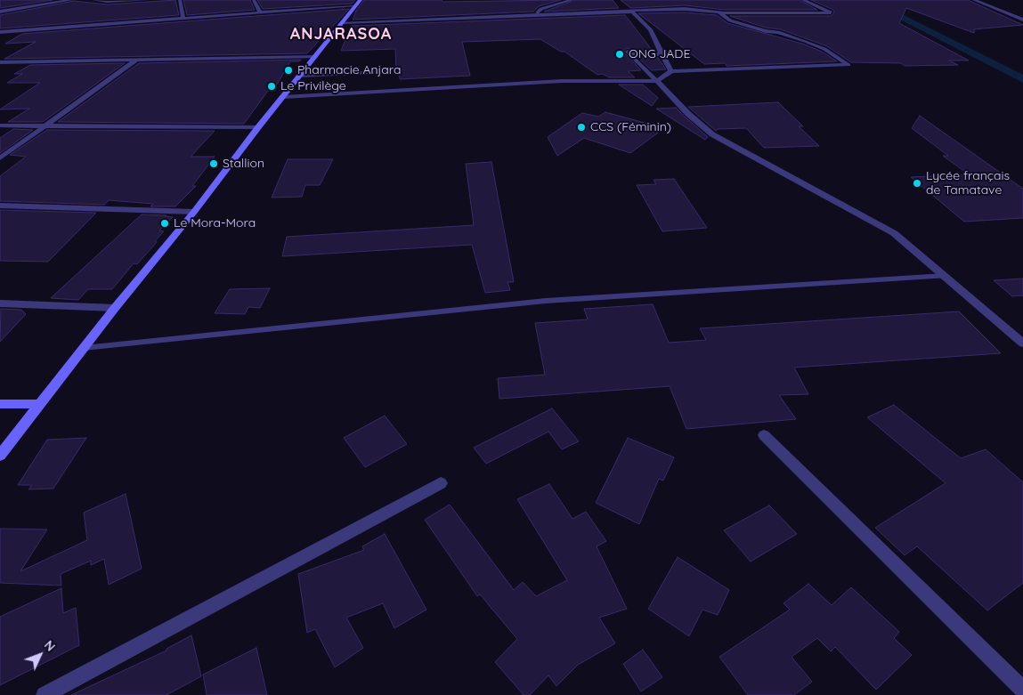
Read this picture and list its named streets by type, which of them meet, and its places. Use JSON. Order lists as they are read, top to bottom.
{
  "districts": ["ANJARASOA"],
  "places": [
    "ONG JADE",
    "Pharmacie Anjara",
    "Le Privilège",
    "CCS (Féminin)",
    "Stallion",
    "Lycée français de Tamatave",
    "Le Mora-Mora"
  ],
  "north": "top right"
}
